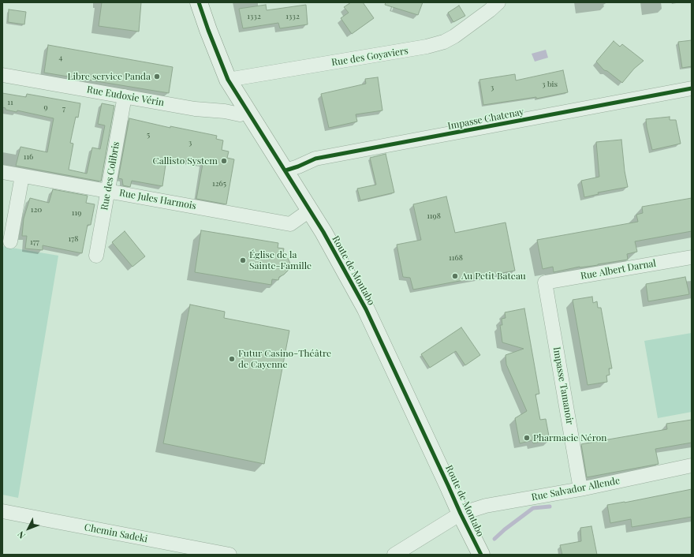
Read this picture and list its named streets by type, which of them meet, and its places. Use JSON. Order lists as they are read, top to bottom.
{
  "streets": {
    "main road": ["Route de Montabo"],
    "street": [
      "Rue des Goyaviers",
      "Rue Eudoxie Vérin",
      "Impasse Chatenay",
      "Rue des Colibris",
      "Rue Jules Harmois",
      "Rue Albert Darnal",
      "Impasse Tamanoir",
      "Rue Salvador Allende",
      "Chemin Sadeki"
    ]
  },
  "crossings": [
    ["Rue des Goyaviers", "Route de Montabo"],
    ["Rue Eudoxie Vérin", "Rue des Colibris"],
    ["Rue Eudoxie Vérin", "Route de Montabo"],
    ["Impasse Chatenay", "Route de Montabo"],
    ["Rue des Colibris", "Rue Jules Harmois"],
    ["Rue Jules Harmois", "Route de Montabo"],
    ["Rue Albert Darnal", "Impasse Tamanoir"],
    ["Route de Montabo", "Rue Salvador Allende"],
    ["Impasse Tamanoir", "Rue Salvador Allende"]
  ],
  "places": [
    "Libre service Panda",
    "Callisto System",
    "Église de la Sainte-Famille",
    "Au Petit Bateau",
    "Futur Casino-Théâtre de Cayenne",
    "Pharmacie Néron"
  ],
  "house_numbers": [
    "1332",
    "1332",
    "4",
    "3 bis",
    "3",
    "11",
    "9",
    "7",
    "5",
    "3",
    "116",
    "1265",
    "120",
    "119",
    "1198",
    "178",
    "177",
    "1168"
  ],
  "north": "bottom left"
}
